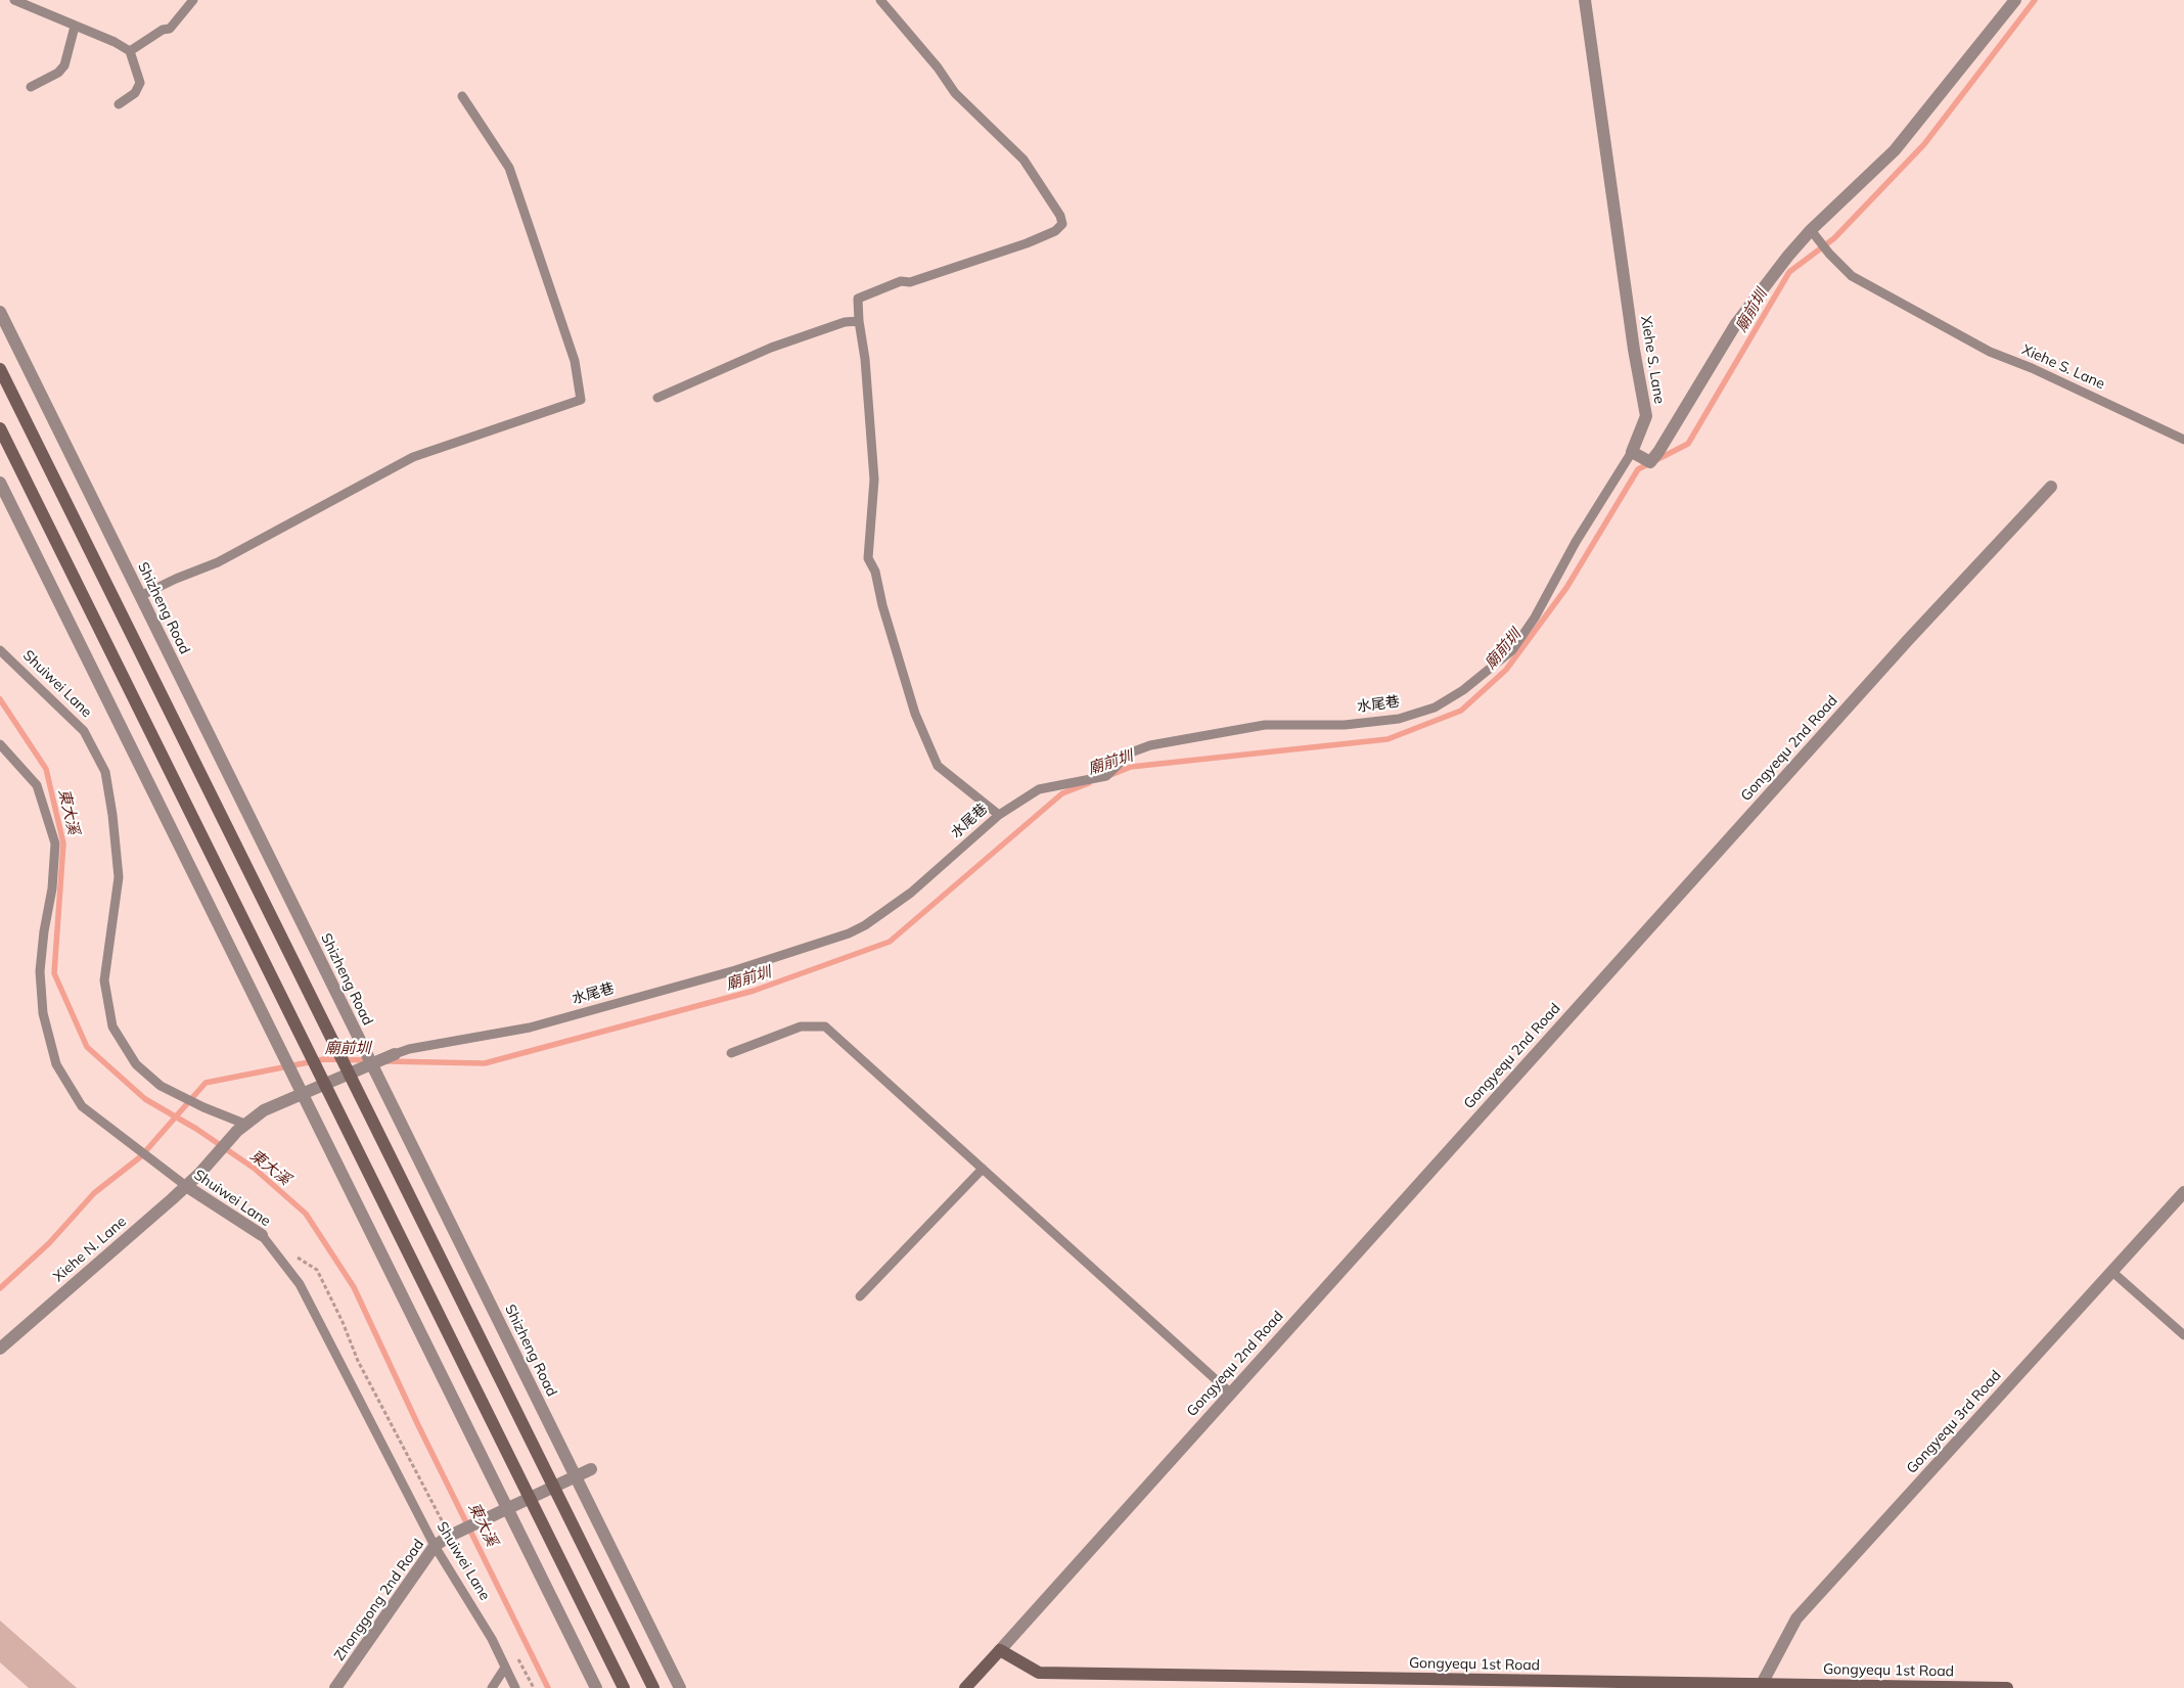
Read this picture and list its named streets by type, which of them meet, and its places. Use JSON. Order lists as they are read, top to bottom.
{
  "streets": {
    "street": [
      "Xiehe S. Lane",
      "Shizheng Road",
      "Shuiwei Lane",
      "水尾巷",
      "Gongyequ 2nd Road",
      "Xiehe N. Lane",
      "Gongyequ 3rd Road",
      "Zhonggong 2nd Road",
      "Gongyequ 1st Road"
    ]
  },
  "crossings": [
    ["Xiehe S. Lane", "水尾巷"],
    ["Shizheng Road", "水尾巷"],
    ["Shizheng Road", "Zhonggong 2nd Road"],
    ["Shuiwei Lane", "水尾巷"],
    ["Shuiwei Lane", "Xiehe N. Lane"],
    ["Shuiwei Lane", "Zhonggong 2nd Road"],
    ["水尾巷", "Xiehe N. Lane"],
    ["Gongyequ 2nd Road", "Gongyequ 1st Road"],
    ["Gongyequ 3rd Road", "Gongyequ 1st Road"]
  ],
  "water": ["廟前圳", "東大溪"]
}
